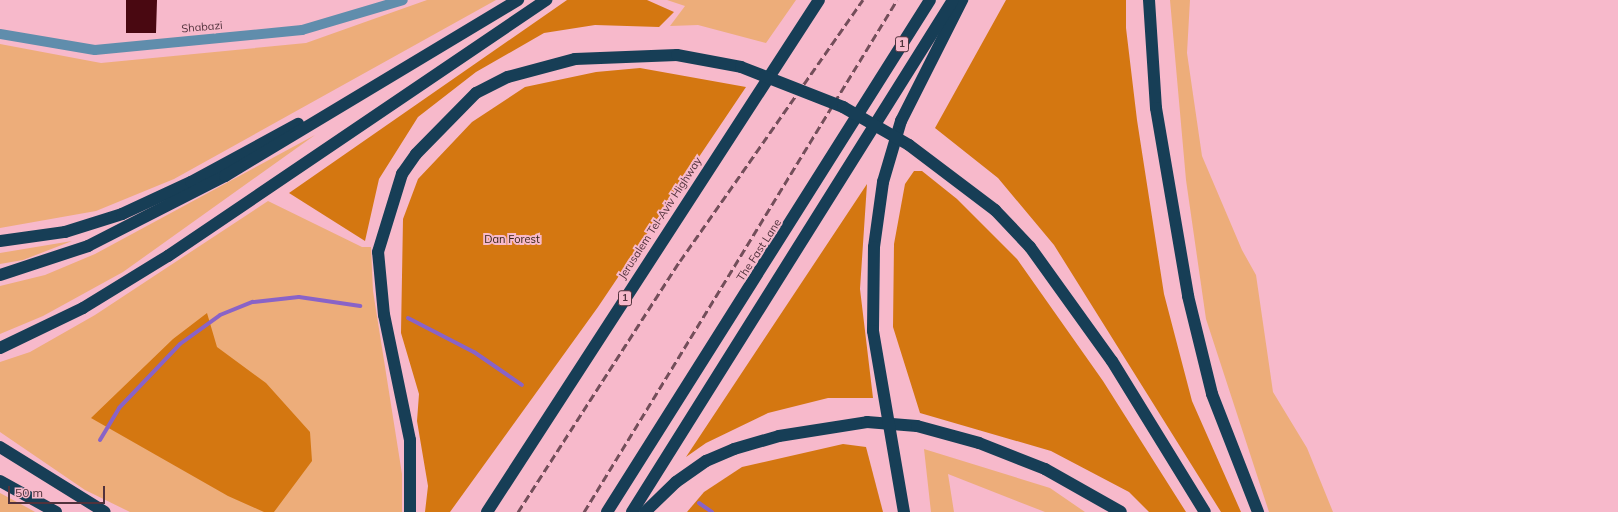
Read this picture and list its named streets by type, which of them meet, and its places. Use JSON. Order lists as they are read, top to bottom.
{
  "streets": {
    "highway": ["1", "Jerusalem Tel-Aviv Highway", "The Fast Lane"],
    "street": ["Shabazi"]
  },
  "parks": ["Dan Forest"],
  "scale_bar": "50 m"
}
